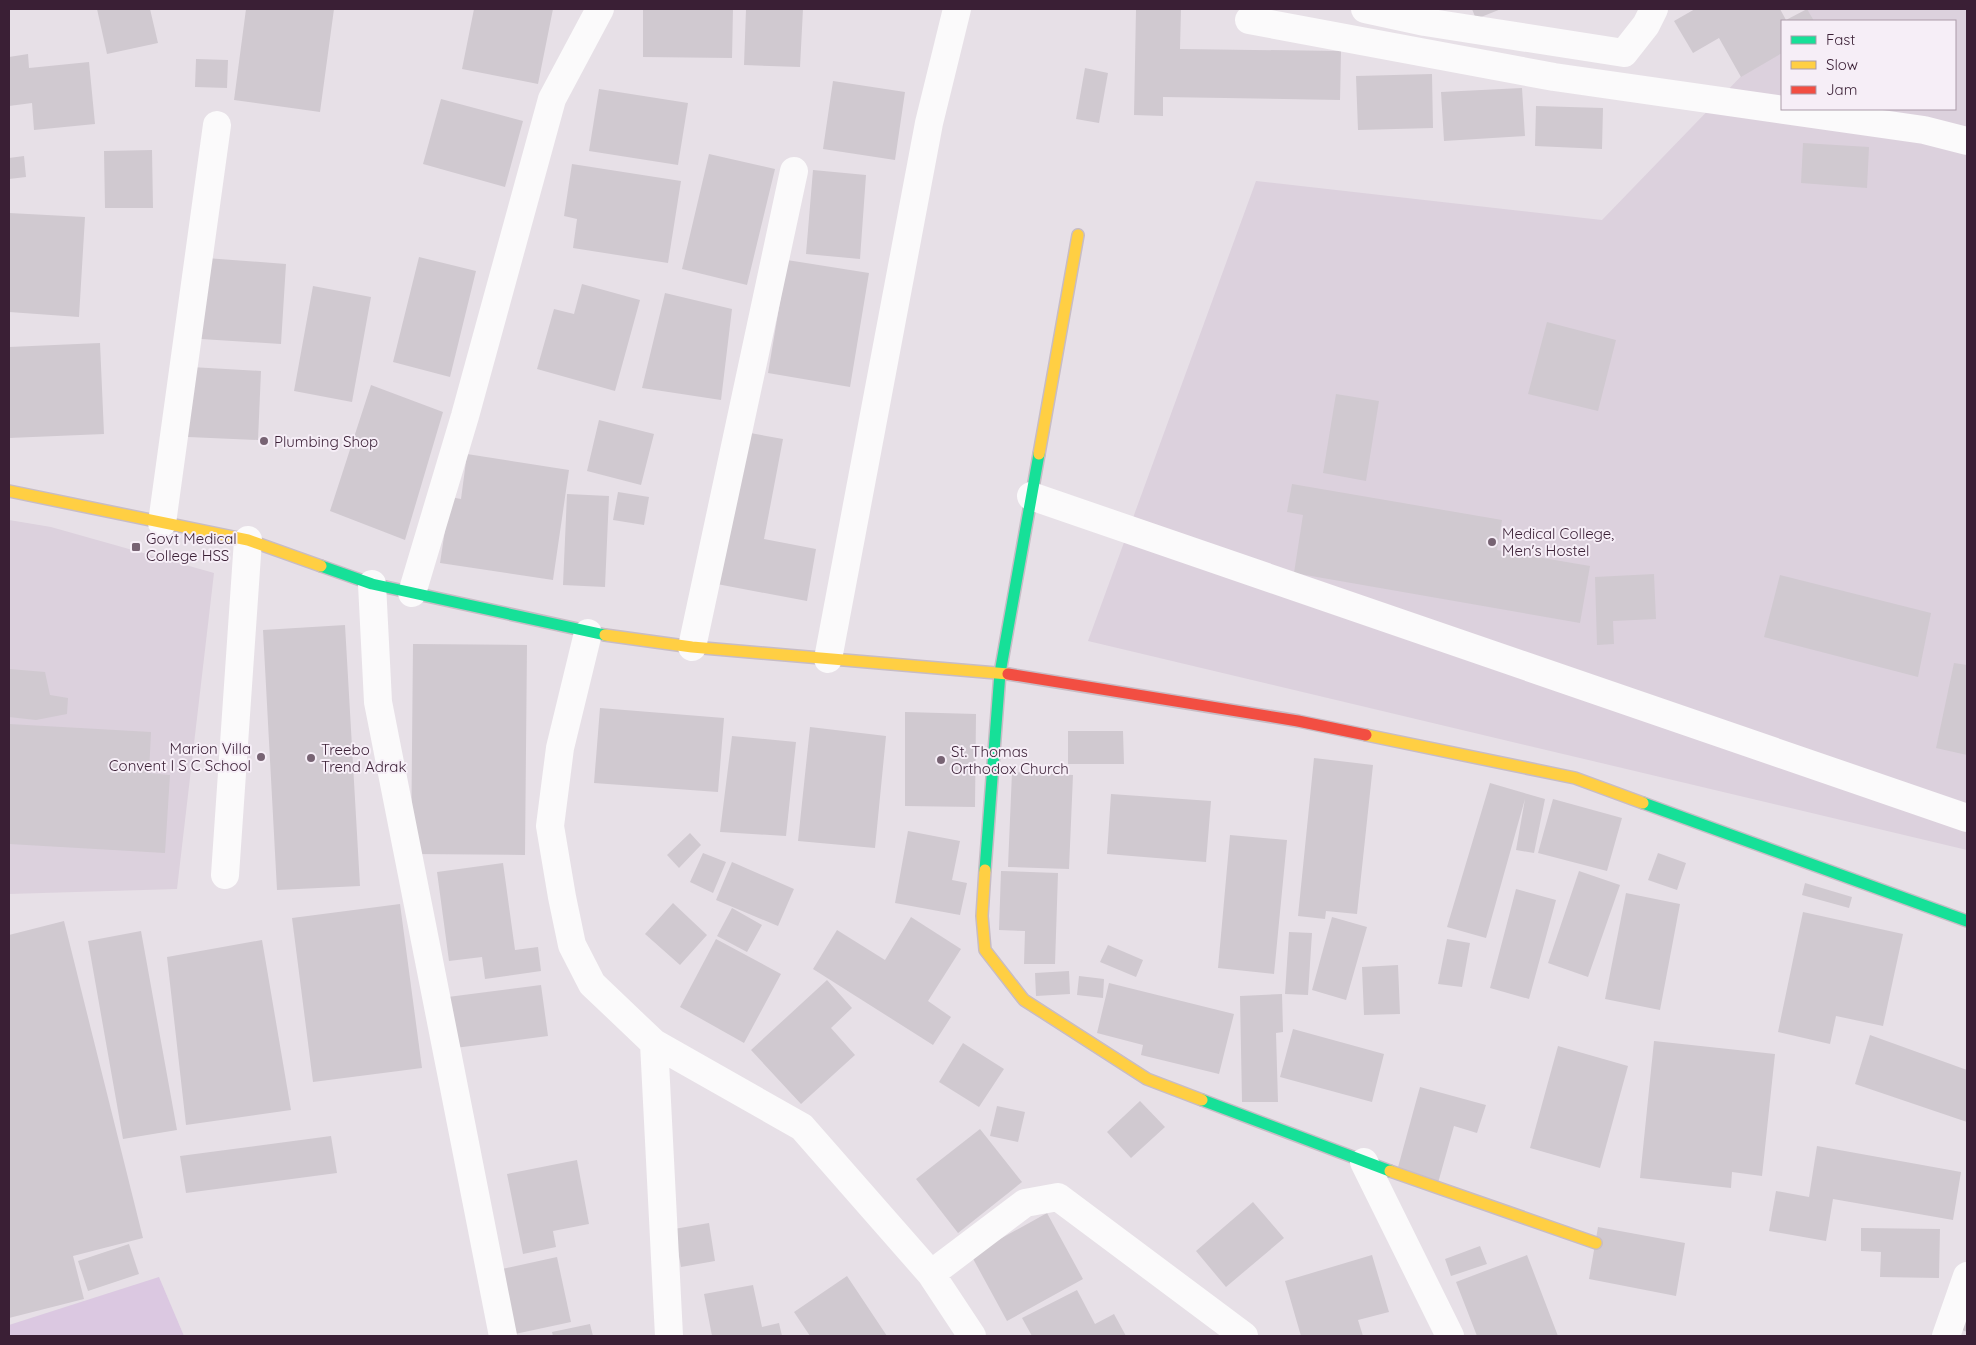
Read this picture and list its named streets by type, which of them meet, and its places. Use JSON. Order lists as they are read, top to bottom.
{
  "places": {
    "other": [
      "Plumbing Shop",
      "Medical College, Men's Hostel",
      "Marion Villa Convent I S C School",
      "Treebo Trend Adrak",
      "St. Thomas Orthodox Church"
    ],
    "transit": ["Govt Medical College HSS"]
  },
  "legend": ["Fast", "Slow", "Jam"]
}
